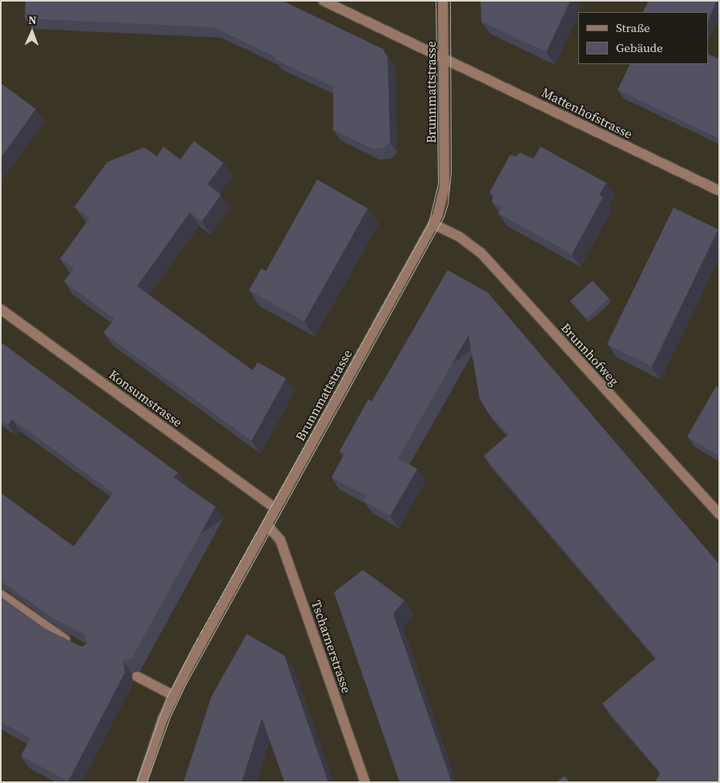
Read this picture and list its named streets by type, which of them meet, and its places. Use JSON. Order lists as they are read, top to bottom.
{
  "streets": {
    "street": [
      "Brunnmattstrasse",
      "Mattenhofstrasse",
      "Brunnhofweg",
      "Konsumstrasse",
      "Tscharnerstrasse"
    ]
  },
  "crossings": [
    ["Brunnmattstrasse", "Mattenhofstrasse"],
    ["Brunnmattstrasse", "Brunnhofweg"],
    ["Brunnmattstrasse", "Konsumstrasse"],
    ["Brunnmattstrasse", "Tscharnerstrasse"]
  ],
  "legend": ["Straße", "Gebäude"],
  "north": "top"
}
